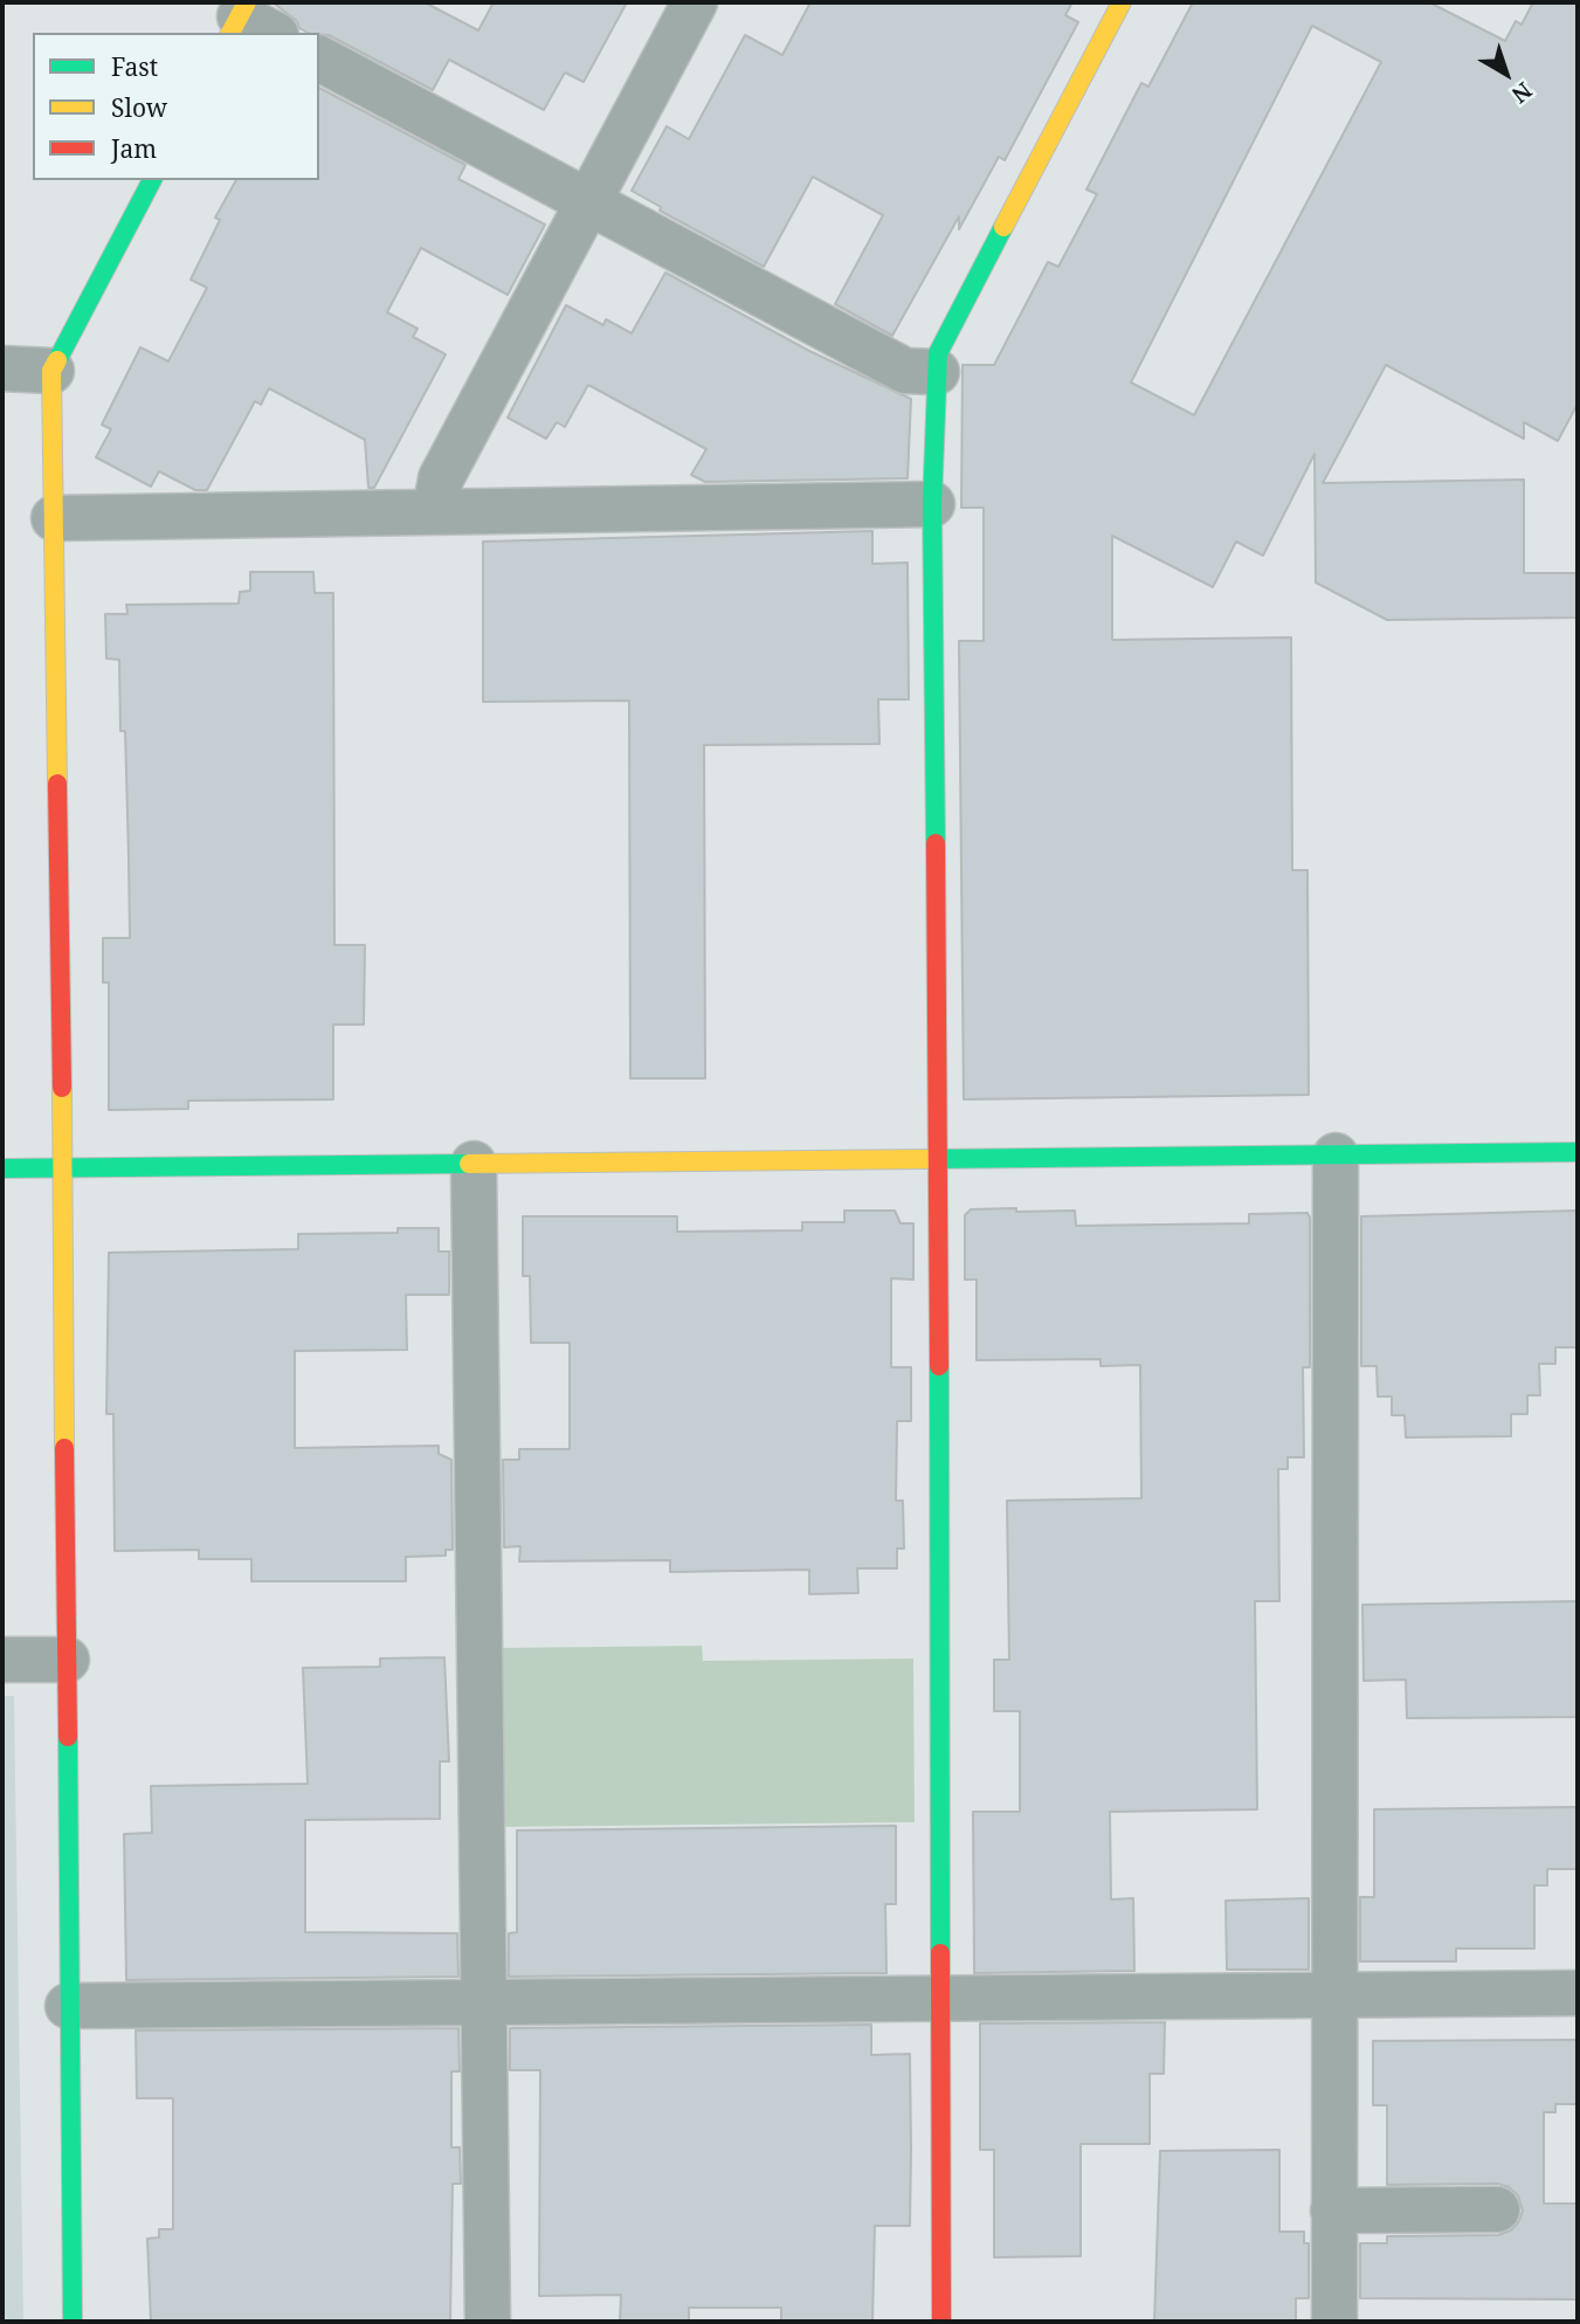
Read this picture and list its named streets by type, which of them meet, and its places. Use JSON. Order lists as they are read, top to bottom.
{
  "legend": ["Fast", "Slow", "Jam"],
  "north": "bottom right"
}
